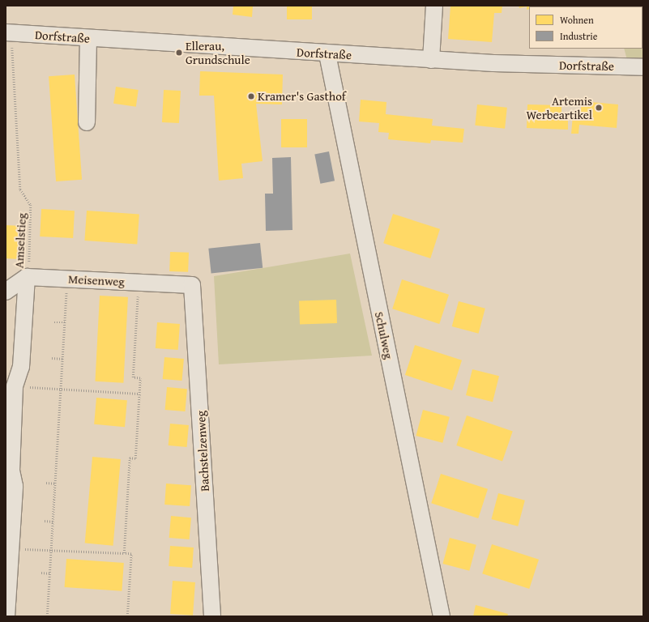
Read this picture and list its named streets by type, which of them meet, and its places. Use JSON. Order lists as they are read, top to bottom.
{
  "streets": {
    "street": [
      "Dorfstraße",
      "Meisenweg",
      "Schulweg",
      "Bachstelzenweg"
    ],
    "path": ["Amselstieg"]
  },
  "crossings": [
    ["Dorfstraße", "Amselstieg"],
    ["Dorfstraße", "Schulweg"],
    ["Amselstieg", "Meisenweg"],
    ["Meisenweg", "Bachstelzenweg"]
  ],
  "places": ["Ellerau, Grundschule", "Kramer's Gasthof", "Artemis Werbeartikel"],
  "legend": ["Wohnen", "Industrie"]
}
